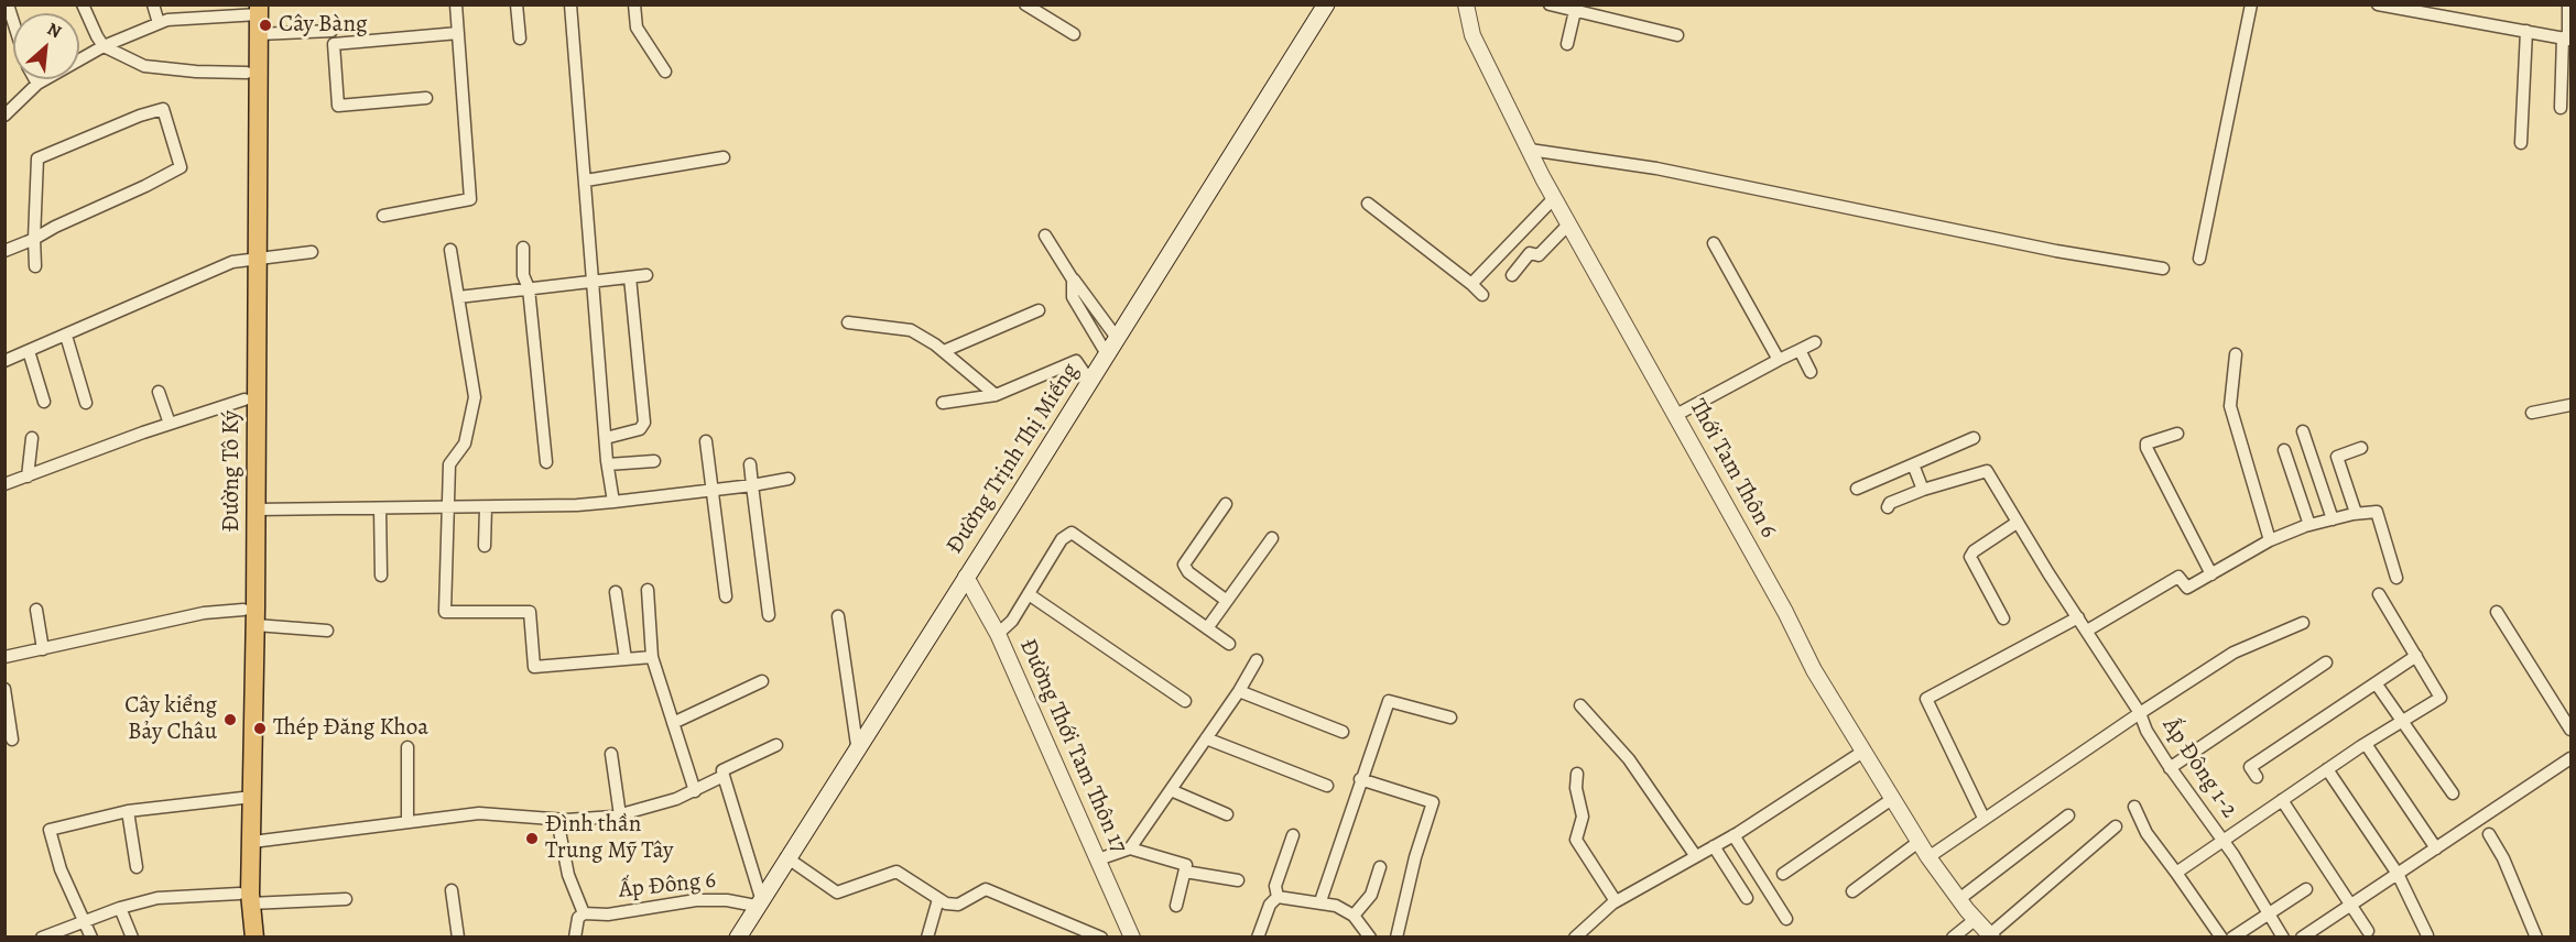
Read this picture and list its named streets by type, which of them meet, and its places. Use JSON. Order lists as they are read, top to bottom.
{
  "streets": {
    "main road": ["Đường Trịnh Thị Miếng", "Đường Tô Ký"],
    "street": [
      "Thới Tam Thôn 6",
      "Đường Thới Tam Thôn 17",
      "Ấp Đông 1-2",
      "Ấp Đông 6"
    ]
  },
  "crossings": [
    ["Đường Trịnh Thị Miếng", "Đường Thới Tam Thôn 17"],
    ["Đường Trịnh Thị Miếng", "Ấp Đông 6"]
  ],
  "places": [
    "Cây Bàng",
    "Cây kiểng Bảy Châu",
    "Thép Đăng Khoa",
    "Đình thần Trung Mỹ Tây"
  ],
  "north": "top right"
}
